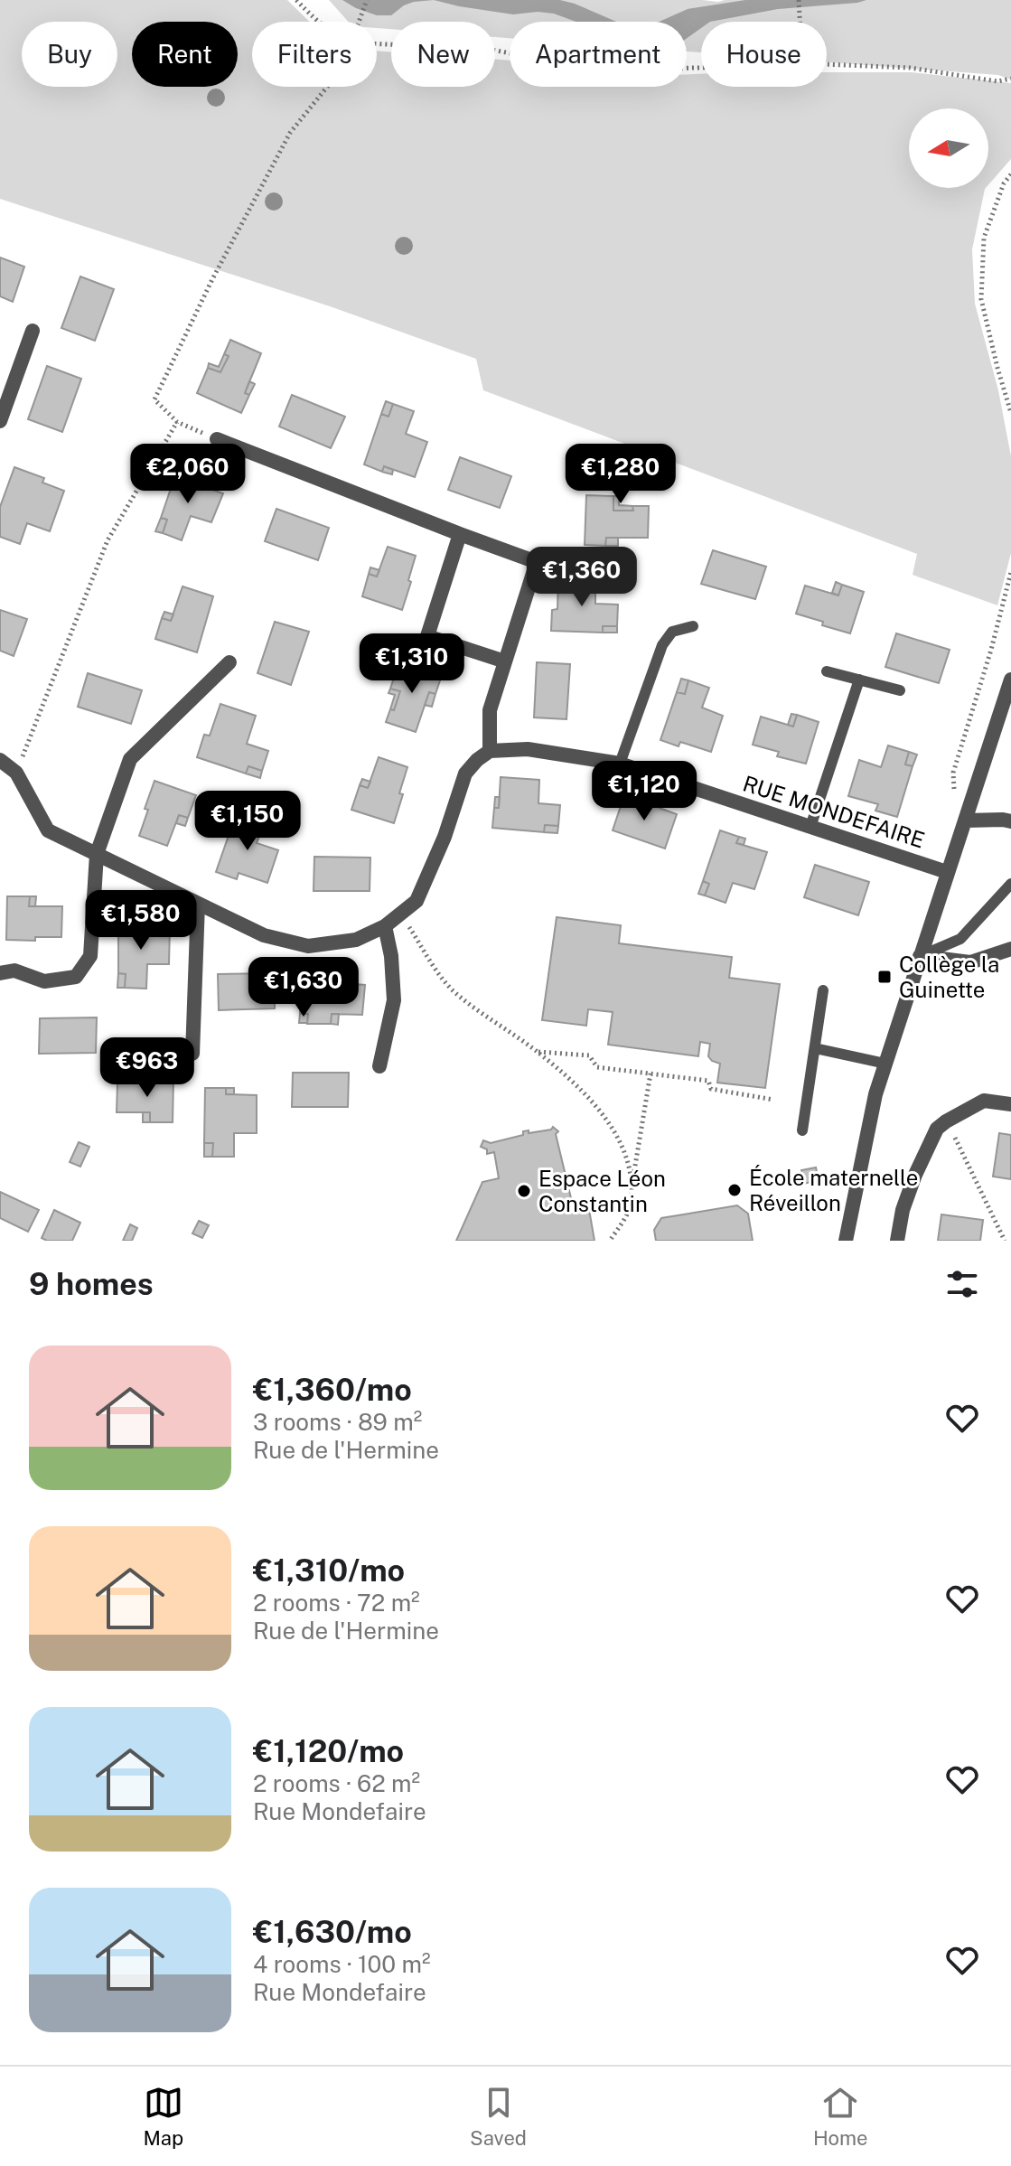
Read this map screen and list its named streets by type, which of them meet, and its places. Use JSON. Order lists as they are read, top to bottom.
{
  "streets": {
    "street": ["RUE MONDEFAIRE"]
  },
  "places": {
    "transit": ["Collège la Guinette"],
    "other": ["École maternelle Réveillon", "Espace Léon Constantin"]
  },
  "north": "left",
  "page": {
    "chip": [
      "Buy",
      "Rent",
      "Filters",
      "New",
      "Apartment",
      "House"
    ],
    "price": [
      "€2,060",
      "€1,280",
      "€1,360",
      "€1,310",
      "€1,120",
      "€1,150",
      "€1,580",
      "€1,630",
      "€963"
    ],
    "heading": "9 homes",
    "list": [
      {
        "name": "€1,360/mo",
        "note": "3 rooms · 89 m² · Rue de l'Hermine"
      },
      {
        "name": "€1,310/mo",
        "note": "2 rooms · 72 m² · Rue de l'Hermine"
      },
      {
        "name": "€1,120/mo",
        "note": "2 rooms · 62 m² · Rue Mondefaire"
      },
      {
        "name": "€1,630/mo",
        "note": "4 rooms · 100 m² · Rue Mondefaire"
      }
    ],
    "tabs": ["Map", "Saved", "Home"]
  }
}
